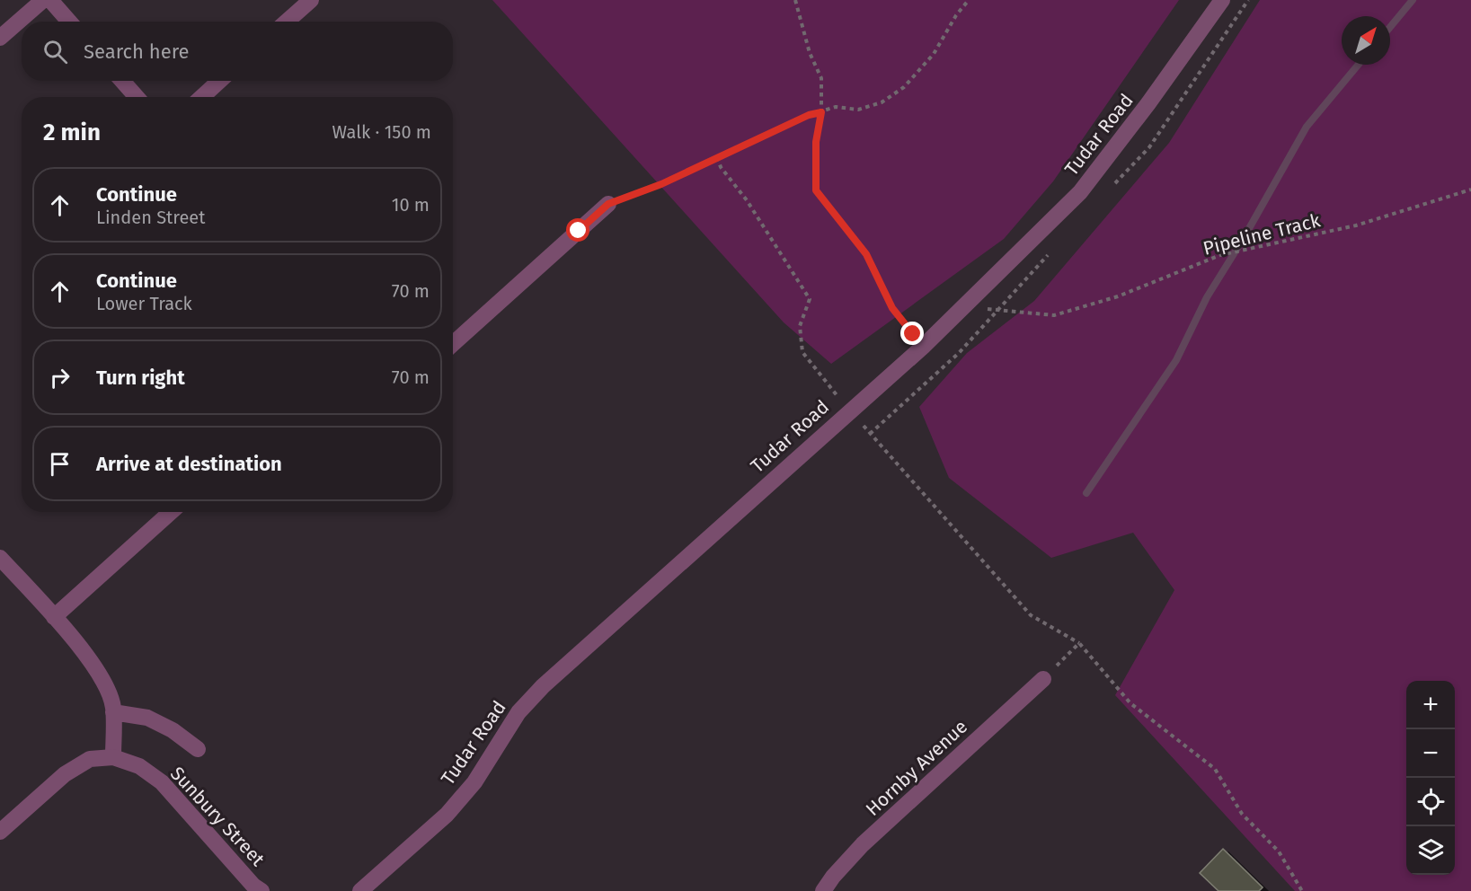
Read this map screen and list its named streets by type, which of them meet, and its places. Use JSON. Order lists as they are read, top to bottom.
{
  "streets": {
    "street": ["Tudar Road", "Hornby Avenue", "Sunbury Street"],
    "path": ["Pipeline Track"]
  },
  "crossings": [
    ["Tudar Road", "Pipeline Track"]
  ],
  "north": "top right",
  "page": {
    "search": "Search here",
    "heading": ["2 min", "Walk · 150 m"],
    "list": [
      ["Continue", "Linden Street", "10 m"],
      ["Continue", "Lower Track", "70 m"],
      ["Turn right", "70 m"],
      "Arrive at destination"
    ],
    "map_buttons": ["+", "−"]
  }
}
